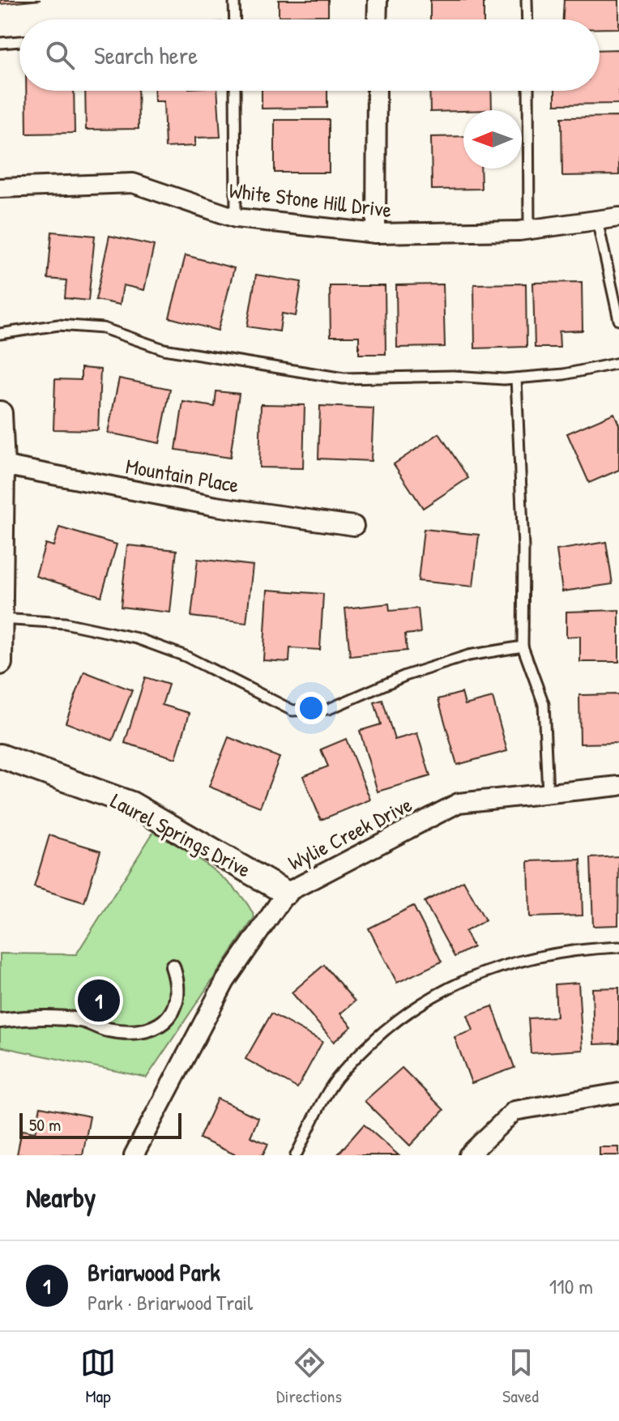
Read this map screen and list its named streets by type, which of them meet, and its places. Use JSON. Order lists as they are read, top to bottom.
{
  "streets": {
    "street": [
      "White Stone Hill Drive",
      "Mountain Place",
      "Wylie Creek Drive",
      "Laurel Springs Drive"
    ]
  },
  "crossings": [
    ["Wylie Creek Drive", "Laurel Springs Drive"]
  ],
  "scale_bar": "50 m",
  "north": "left",
  "page": {
    "search": "Search here",
    "pins": "1",
    "scale": "50 m",
    "heading": "Nearby",
    "list": [
      {
        "mark": "1",
        "name": "Briarwood Park",
        "note": "Park · Briarwood Trail",
        "value": "110 m"
      }
    ],
    "nav": ["Map", "Directions", "Saved"]
  }
}
